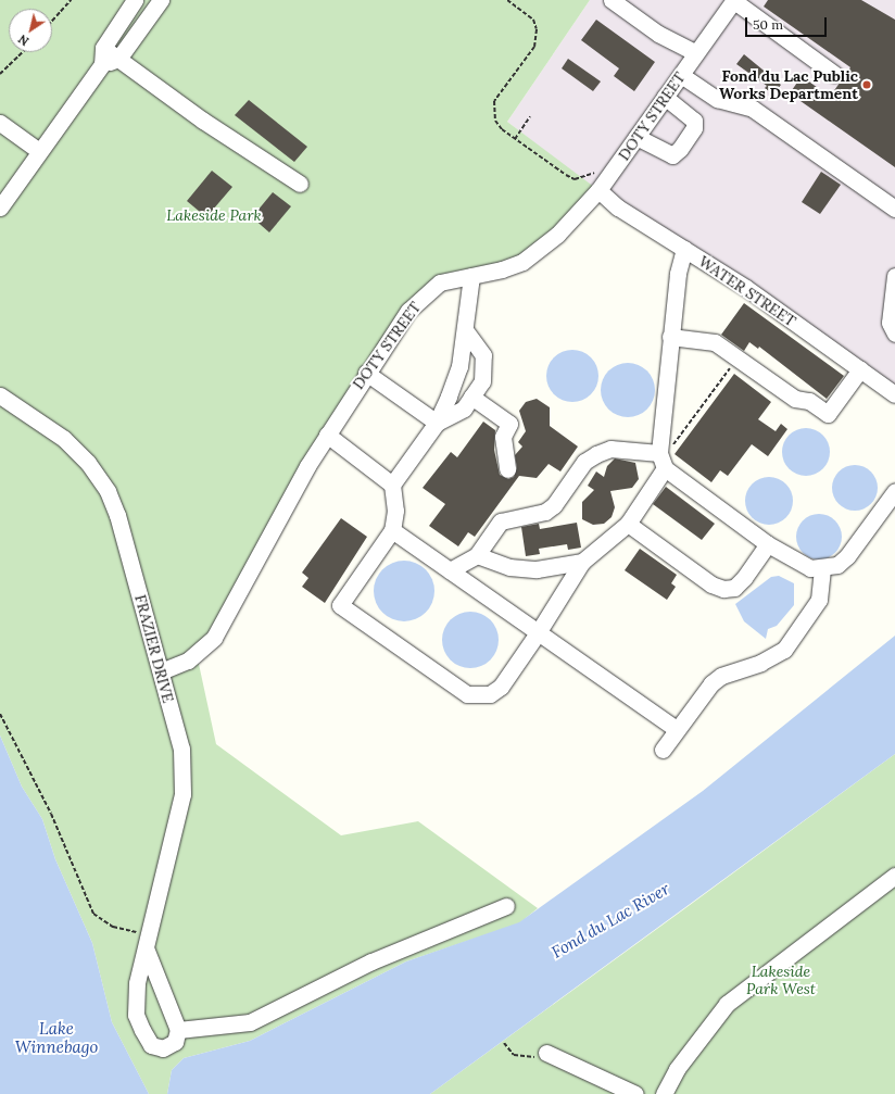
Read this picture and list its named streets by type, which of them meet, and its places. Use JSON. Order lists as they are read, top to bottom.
{
  "streets": {
    "street": ["DOTY STREET", "WATER STREET", "FRAZIER DRIVE"]
  },
  "crossings": [
    ["DOTY STREET", "WATER STREET"],
    ["DOTY STREET", "FRAZIER DRIVE"]
  ],
  "water": ["Fond du Lac River", "Lake Winnebago"],
  "parks": ["Lakeside Park", "Lakeside Park West"],
  "places": ["Fond du Lac Public Works Department"],
  "scale_bar": "50 m",
  "north": "bottom left"
}
